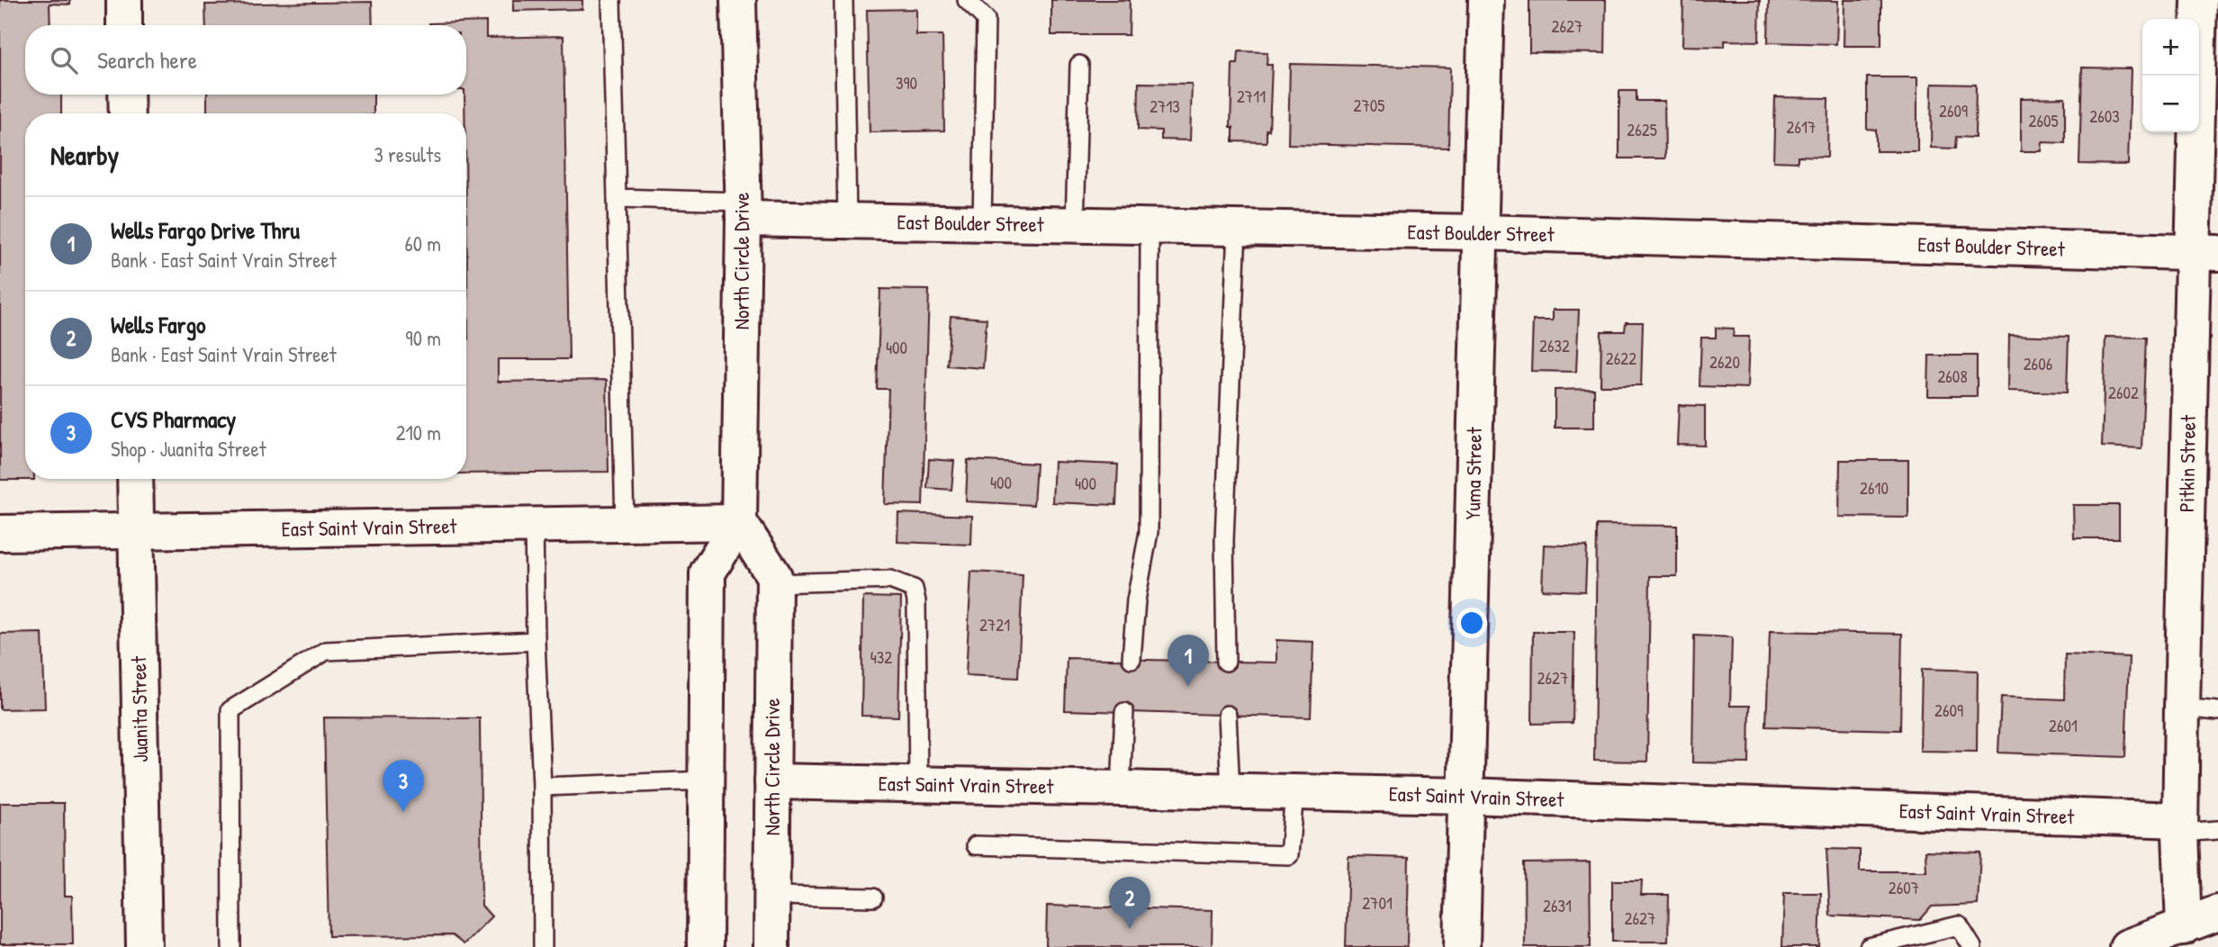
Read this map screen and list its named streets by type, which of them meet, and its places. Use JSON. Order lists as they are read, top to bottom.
{
  "streets": {
    "street": [
      "East Boulder Street",
      "North Circle Drive",
      "Pitkin Street",
      "Yuma Street",
      "East Saint Vrain Street",
      "Juanita Street"
    ]
  },
  "crossings": [
    ["East Boulder Street", "North Circle Drive"],
    ["East Boulder Street", "Pitkin Street"],
    ["East Boulder Street", "Yuma Street"],
    ["North Circle Drive", "East Saint Vrain Street"],
    ["Pitkin Street", "East Saint Vrain Street"],
    ["Yuma Street", "East Saint Vrain Street"],
    ["East Saint Vrain Street", "Juanita Street"]
  ],
  "house_numbers": [
    "2627",
    "390",
    "2711",
    "2705",
    "2713",
    "2609",
    "2603",
    "2605",
    "2617",
    "2625",
    "2632",
    "400",
    "2622",
    "2620",
    "2606",
    "2608",
    "2602",
    "400",
    "400",
    "2610",
    "2721",
    "432",
    "2627",
    "2609",
    "2601",
    "2607",
    "2701",
    "2631",
    "2627"
  ],
  "page": {
    "map_buttons": ["+", "−"],
    "search": "Search here",
    "heading": ["Nearby", "3 results"],
    "list": [
      {
        "mark": "1",
        "name": "Wells Fargo Drive Thru",
        "note": "Bank · East Saint Vrain Street",
        "value": "60 m"
      },
      {
        "mark": "2",
        "name": "Wells Fargo",
        "note": "Bank · East Saint Vrain Street",
        "value": "90 m"
      },
      {
        "mark": "3",
        "name": "CVS Pharmacy",
        "note": "Shop · Juanita Street",
        "value": "210 m"
      }
    ],
    "pins": ["1", "3", "2"]
  }
}
